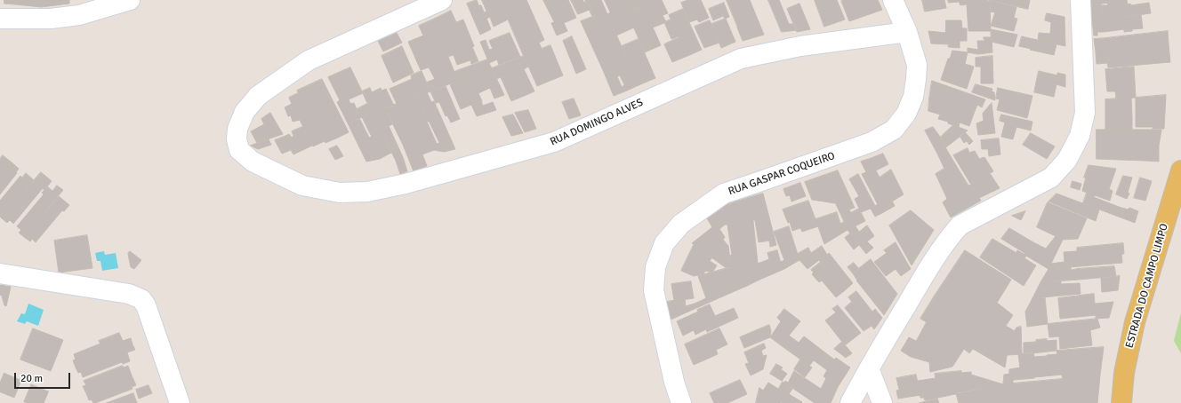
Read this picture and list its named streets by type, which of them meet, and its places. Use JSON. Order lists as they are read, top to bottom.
{
  "streets": {
    "main road": ["ESTRADA DO CAMPO LIMPO"],
    "street": ["RUA DOMINGO ALVES", "RUA GASPAR COQUEIRO"]
  },
  "crossings": [
    ["RUA DOMINGO ALVES", "RUA GASPAR COQUEIRO"]
  ],
  "scale_bar": "20 m"
}
